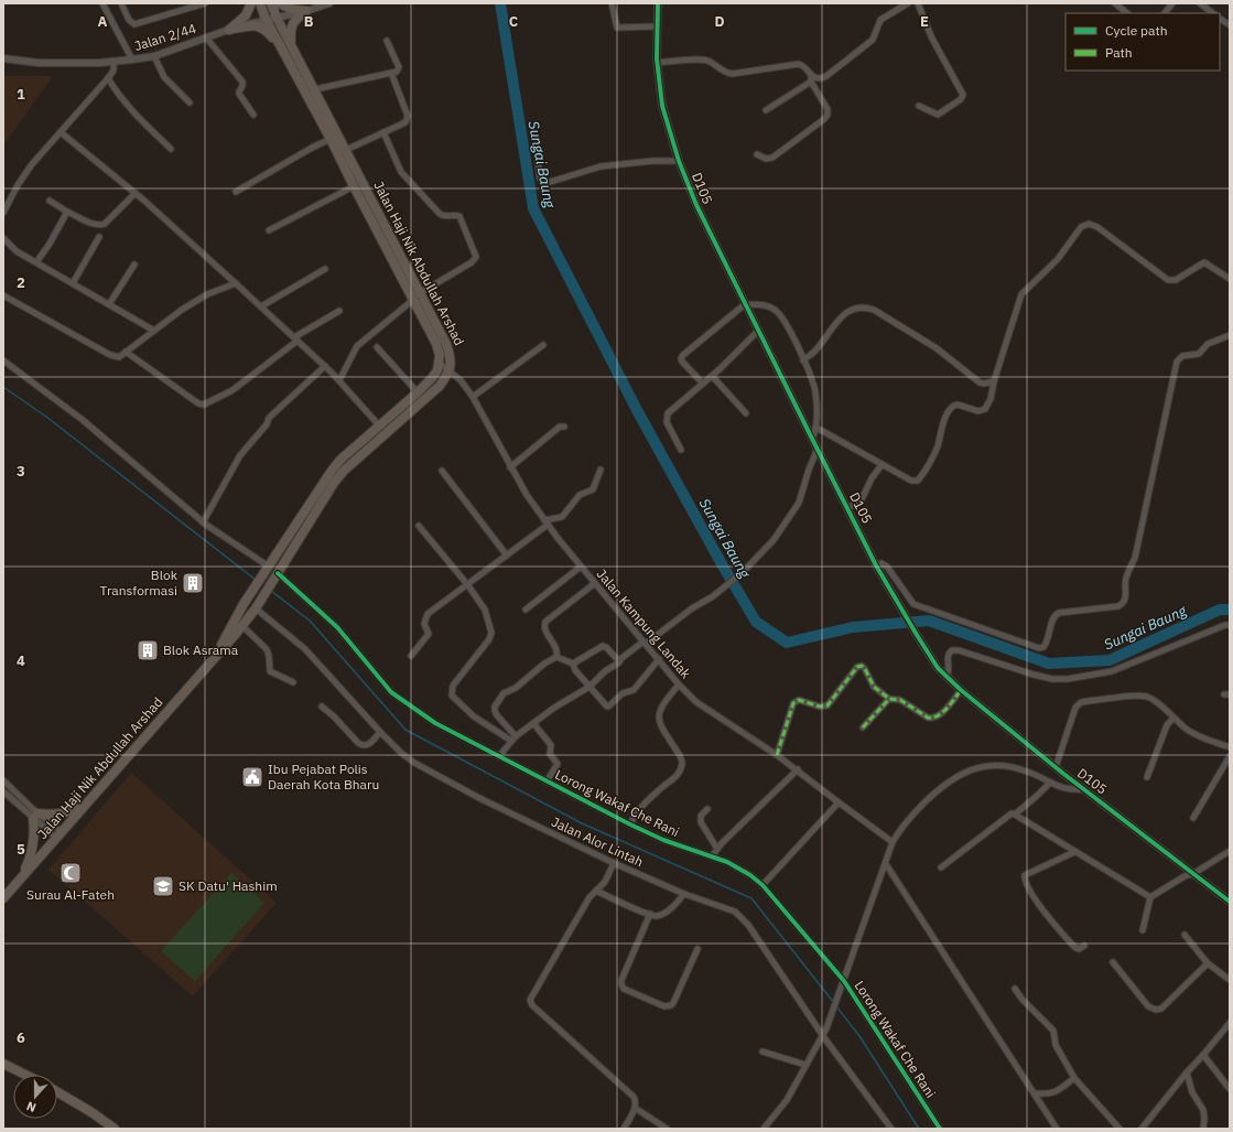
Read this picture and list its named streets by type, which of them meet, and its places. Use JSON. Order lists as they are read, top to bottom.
{
  "streets": {
    "main road": ["Jalan Haji Nik Abdullah Arshad"],
    "street": [
      "Jalan 2/44",
      "D105",
      "Jalan Kampung Landak",
      "Lorong Wakaf Che Rani",
      "Jalan Alor Lintah"
    ]
  },
  "crossings": [
    ["Jalan 2/44", "Jalan Haji Nik Abdullah Arshad"],
    ["Jalan Haji Nik Abdullah Arshad", "Jalan Kampung Landak"],
    ["Jalan Haji Nik Abdullah Arshad", "Lorong Wakaf Che Rani"],
    ["Jalan Haji Nik Abdullah Arshad", "Jalan Alor Lintah"]
  ],
  "water": ["Sungai Baung"],
  "places": {
    "building": ["Blok Transformasi", "Blok Asrama"],
    "public building": ["Ibu Pejabat Polis Daerah Kota Bharu"],
    "mosque": ["Surau Al-Fateh"],
    "school or university": ["SK Datu' Hashim"]
  },
  "legend": ["Cycle path", "Path"],
  "north": "bottom",
  "grid": {
    "columns": [
      "A",
      "B",
      "C",
      "D",
      "E"
    ],
    "rows": [
      "1",
      "2",
      "3",
      "4",
      "5",
      "6"
    ]
  }
}
